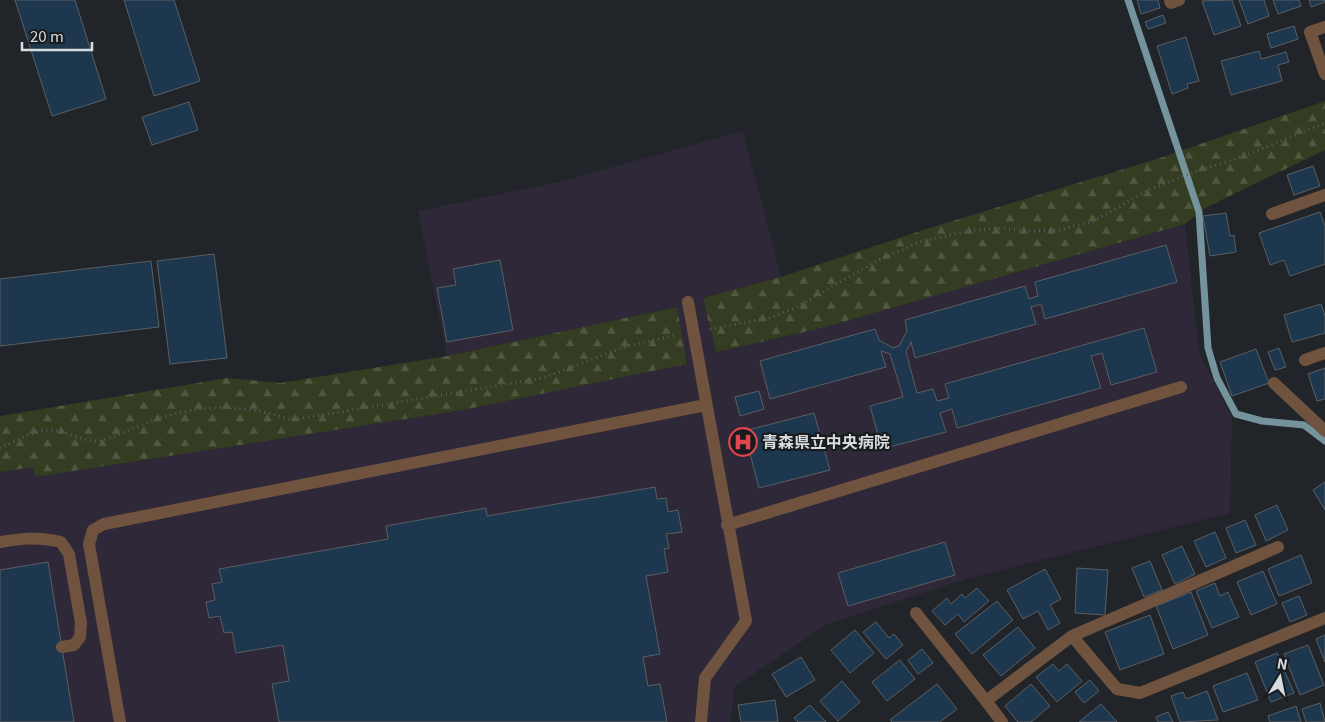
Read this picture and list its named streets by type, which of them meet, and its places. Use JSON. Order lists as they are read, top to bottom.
{
  "places": {
    "hospital": ["青森県立中央病院"]
  },
  "scale_bar": "20 m",
  "north": "top"
}
